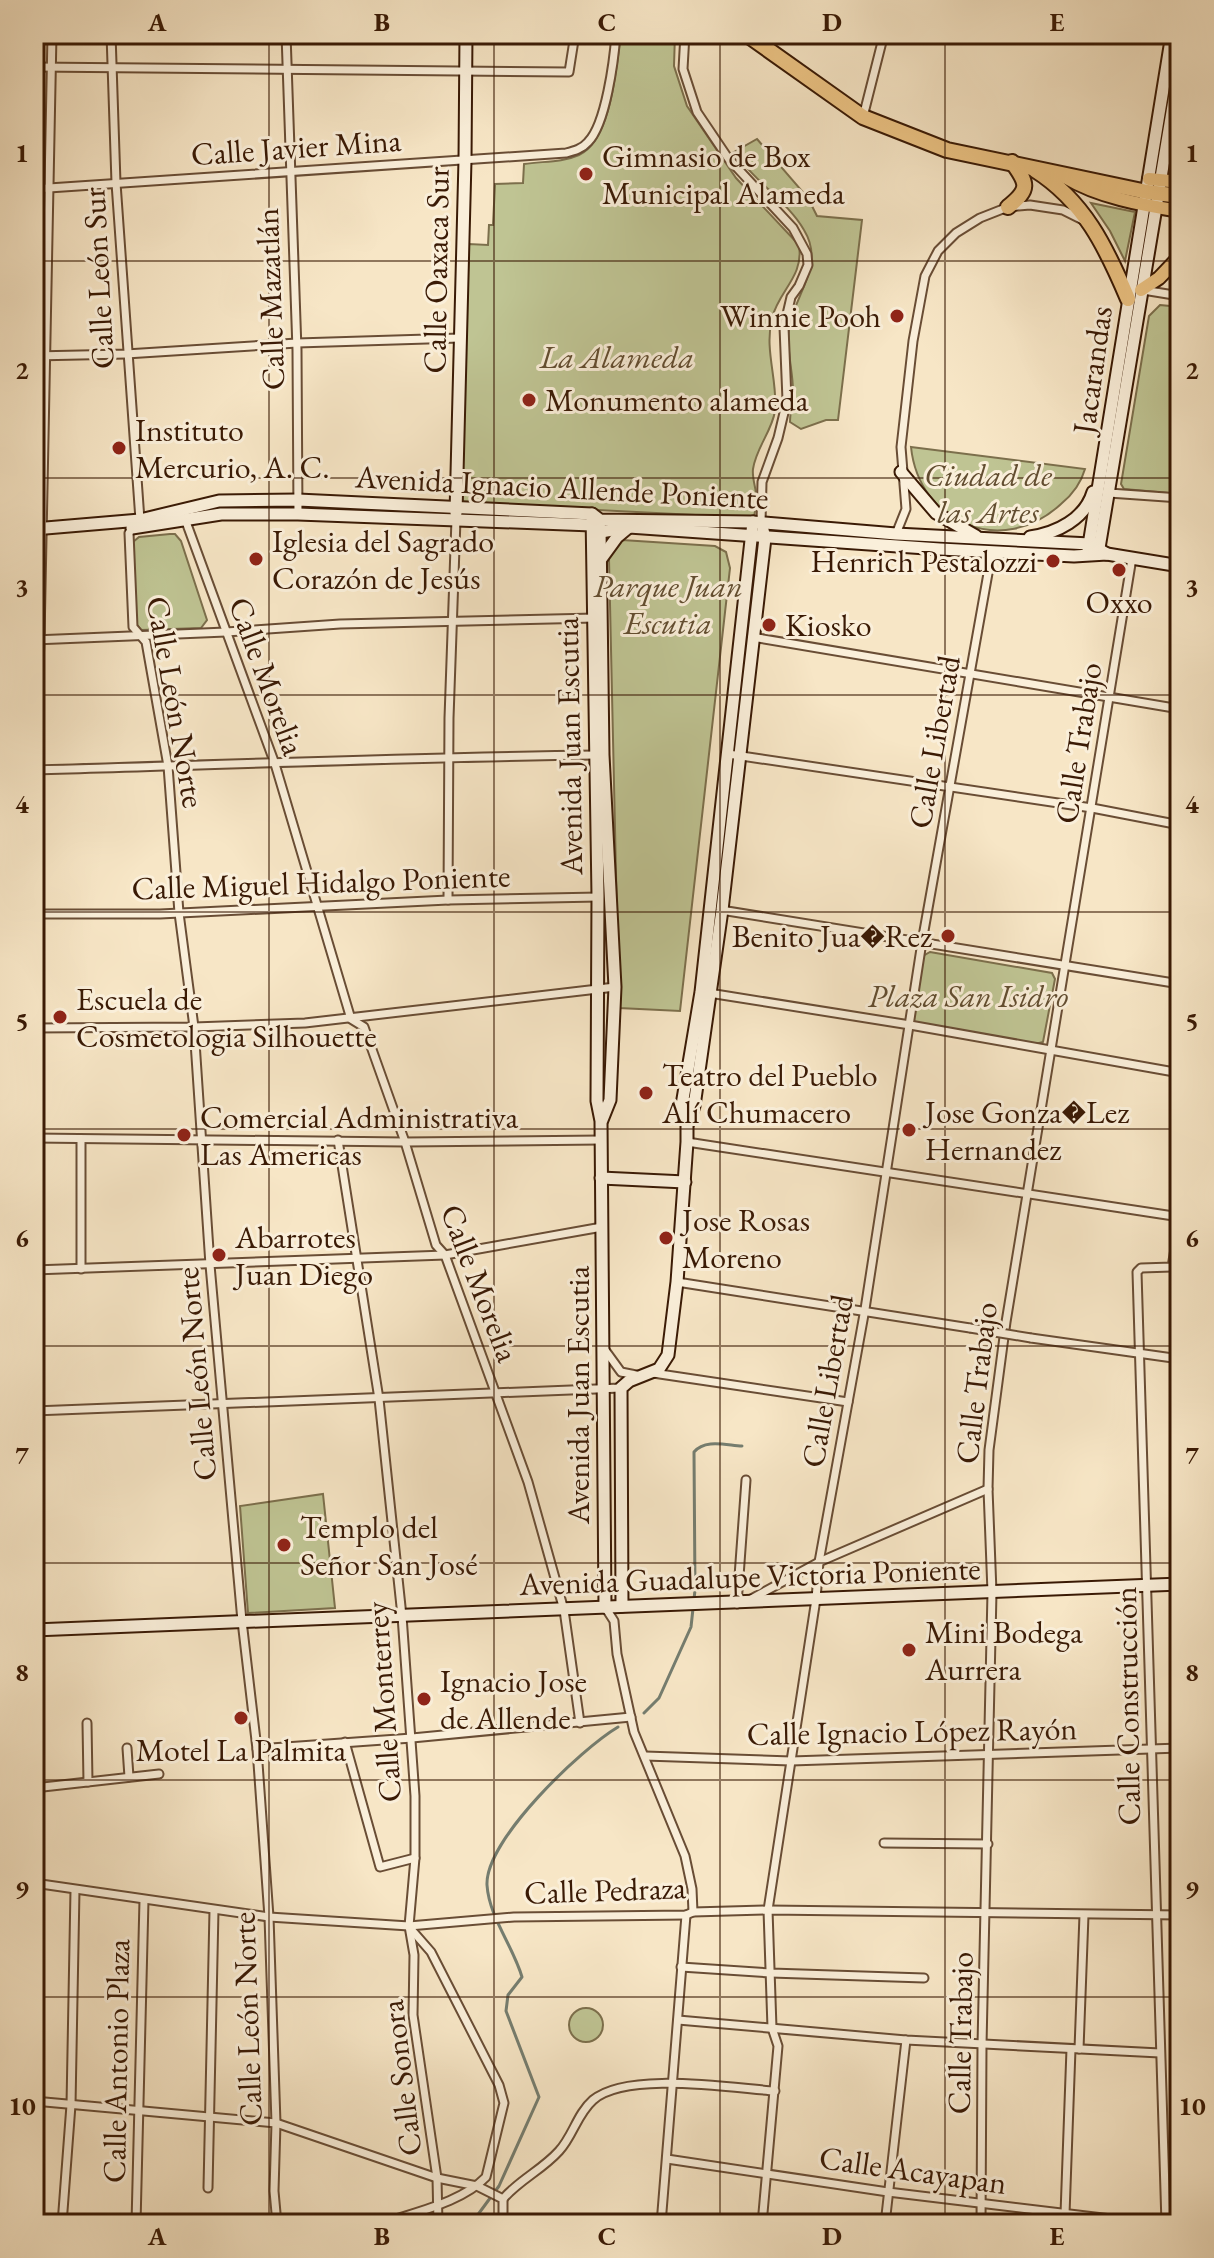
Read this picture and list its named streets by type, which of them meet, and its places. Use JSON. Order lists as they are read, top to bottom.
{
  "streets": {
    "main road": [
      "Calle Oaxaca Sur",
      "Jacarandas",
      "Avenida Ignacio Allende Poniente",
      "Avenida Juan Escutia",
      "Avenida Guadalupe Victoria Poniente"
    ],
    "street": [
      "Calle Javier Mina",
      "Calle León Sur",
      "Calle Mazatlán",
      "Calle Morelia",
      "Calle León Norte",
      "Calle Libertad",
      "Calle Trabajo",
      "Calle Miguel Hidalgo Poniente",
      "Calle Monterrey",
      "Calle Construcción",
      "Calle Ignacio López Rayón",
      "Calle Pedraza",
      "Calle Antonio Plaza",
      "Calle Sonora",
      "Calle Acayapan"
    ]
  },
  "crossings": [
    ["Calle Javier Mina", "Calle Oaxaca Sur"],
    ["Calle Javier Mina", "Calle León Sur"],
    ["Calle Javier Mina", "Calle Mazatlán"],
    ["Calle Oaxaca Sur", "Avenida Ignacio Allende Poniente"],
    ["Calle Oaxaca Sur", "Calle Miguel Hidalgo Poniente"],
    ["Calle León Sur", "Avenida Ignacio Allende Poniente"],
    ["Calle León Sur", "Calle León Norte"],
    ["Calle Mazatlán", "Avenida Ignacio Allende Poniente"],
    ["Jacarandas", "Avenida Ignacio Allende Poniente"],
    ["Avenida Ignacio Allende Poniente", "Calle Morelia"],
    ["Avenida Ignacio Allende Poniente", "Calle León Norte"],
    ["Avenida Ignacio Allende Poniente", "Calle Libertad"],
    ["Avenida Ignacio Allende Poniente", "Calle Trabajo"],
    ["Avenida Ignacio Allende Poniente", "Avenida Juan Escutia"],
    ["Calle Morelia", "Calle Miguel Hidalgo Poniente"],
    ["Calle Morelia", "Avenida Guadalupe Victoria Poniente"],
    ["Calle León Norte", "Calle Miguel Hidalgo Poniente"],
    ["Calle León Norte", "Avenida Guadalupe Victoria Poniente"],
    ["Calle León Norte", "Calle Pedraza"],
    ["Calle Libertad", "Avenida Guadalupe Victoria Poniente"],
    ["Calle Libertad", "Calle Ignacio López Rayón"],
    ["Calle Libertad", "Calle Pedraza"],
    ["Calle Libertad", "Calle Acayapan"],
    ["Calle Trabajo", "Avenida Guadalupe Victoria Poniente"],
    ["Calle Trabajo", "Calle Ignacio López Rayón"],
    ["Calle Trabajo", "Calle Pedraza"],
    ["Calle Trabajo", "Calle Acayapan"],
    ["Avenida Juan Escutia", "Calle Miguel Hidalgo Poniente"],
    ["Avenida Juan Escutia", "Avenida Guadalupe Victoria Poniente"],
    ["Avenida Guadalupe Victoria Poniente", "Calle Monterrey"],
    ["Avenida Guadalupe Victoria Poniente", "Calle Construcción"],
    ["Calle Monterrey", "Calle Pedraza"],
    ["Calle Monterrey", "Calle Sonora"],
    ["Calle Construcción", "Calle Ignacio López Rayón"],
    ["Calle Construcción", "Calle Pedraza"],
    ["Calle Pedraza", "Calle Antonio Plaza"],
    ["Calle Pedraza", "Calle Sonora"]
  ],
  "parks": [
    "La Alameda",
    "Ciudad de las Artes",
    "Parque Juan Escutia",
    "Plaza San Isidro"
  ],
  "places": [
    "Gimnasio de Box Municipal Alameda",
    "Winnie Pooh",
    "Monumento alameda",
    "Instituto Mercurio, A. C.",
    "Iglesia del Sagrado Corazón de Jesús",
    "Henrich Pestalozzi",
    "Oxxo",
    "Kiosko",
    "Benito Jua�Rez",
    "Escuela de Cosmetologia Silhouette",
    "Teatro del Pueblo Alí Chumacero",
    "Jose Gonza�Lez Hernandez",
    "Comercial Administrativa Las Americas",
    "Jose Rosas Moreno",
    "Abarrotes Juan Diego",
    "Templo del Señor San José",
    "Mini Bodega Aurrera",
    "Ignacio Jose de Allende",
    "Motel La Palmita"
  ],
  "grid": {
    "columns": [
      "A",
      "B",
      "C",
      "D",
      "E"
    ],
    "rows": [
      "1",
      "2",
      "3",
      "4",
      "5",
      "6",
      "7",
      "8",
      "9",
      "10"
    ]
  }
}
